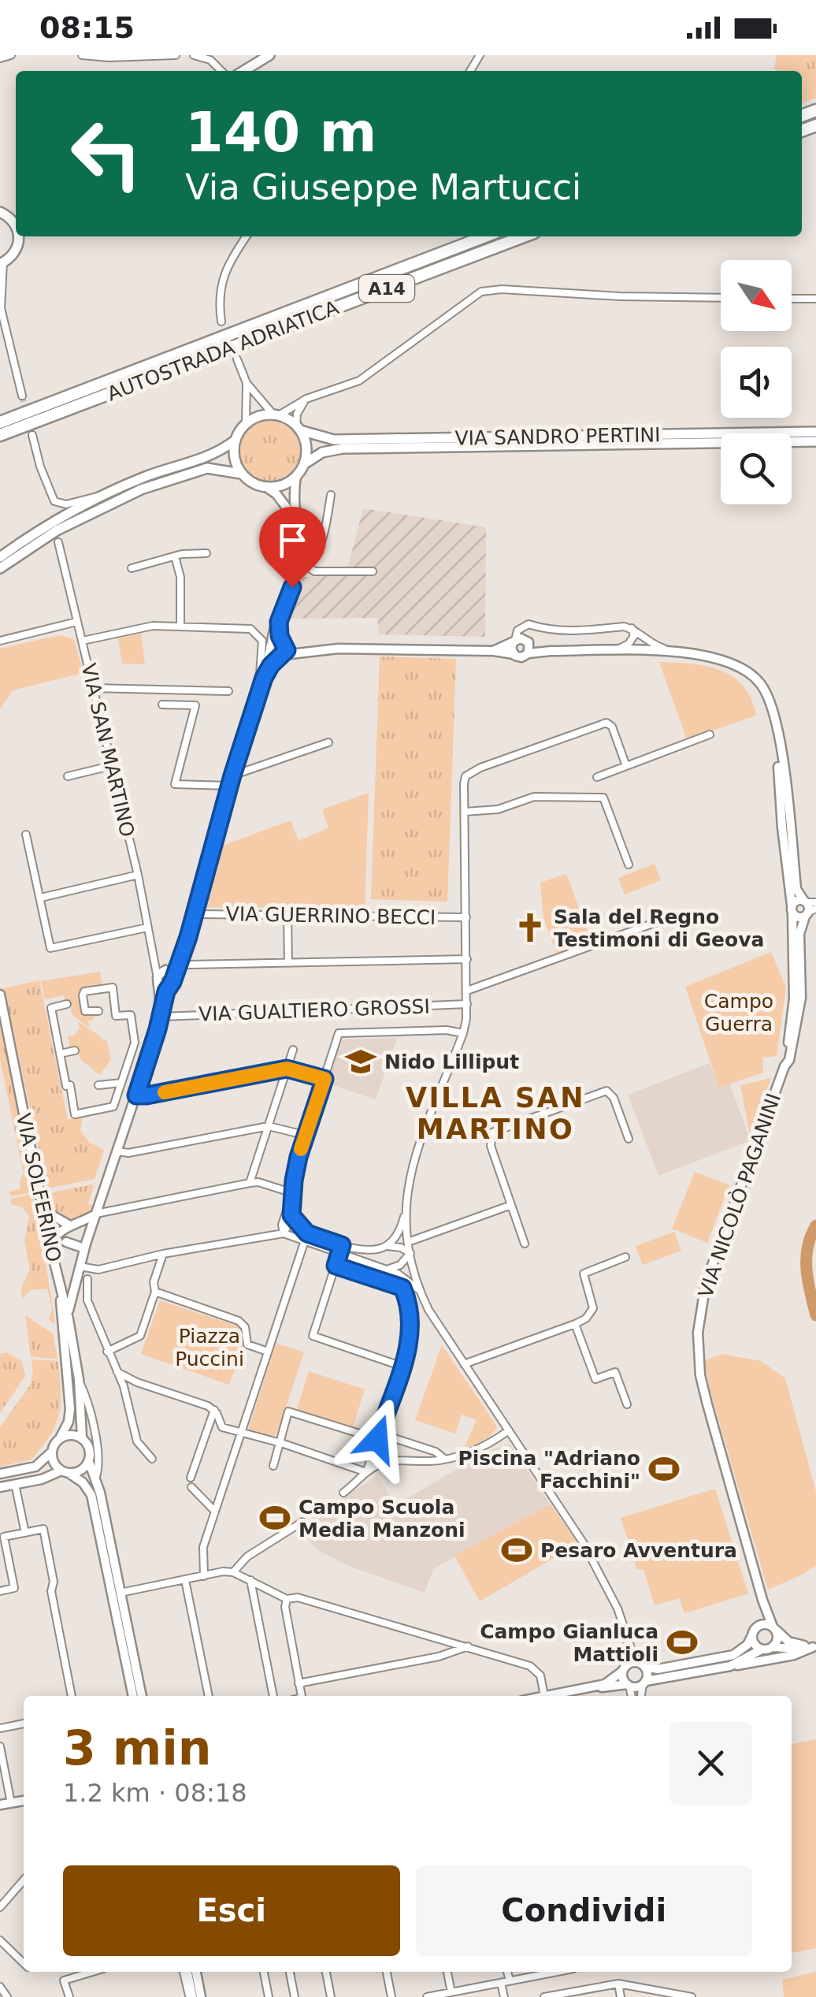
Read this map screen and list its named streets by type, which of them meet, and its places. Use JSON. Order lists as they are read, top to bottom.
{
  "streets": {
    "highway": ["A14", "AUTOSTRADA ADRIATICA"],
    "main road": ["VIA SANDRO PERTINI"],
    "street": [
      "VIA SAN MARTINO",
      "VIA GUERRINO BECCI",
      "VIA GUALTIERO GROSSI",
      "VIA SOLFERINO",
      "VIA NICOLÒ PAGANINI"
    ]
  },
  "districts": ["VILLA SAN MARTINO"],
  "parks": ["Campo Guerra", "Piazza Puccini"],
  "places": {
    "church": ["Sala del Regno Testimoni di Geova"],
    "school or university": ["Nido Lilliput"],
    "sports": [
      "Piscina \"Adriano Facchini\"",
      "Campo Scuola Media Manzoni",
      "Pesaro Avventura",
      "Campo Gianluca Mattioli"
    ]
  },
  "north": "bottom right",
  "page": {
    "status": "08:15",
    "turn": ["140 m", "Via Giuseppe Martucci"],
    "heading": ["3 min", "1.2 km · 08:18"],
    "buttons": ["Esci", "Condividi"]
  }
}
